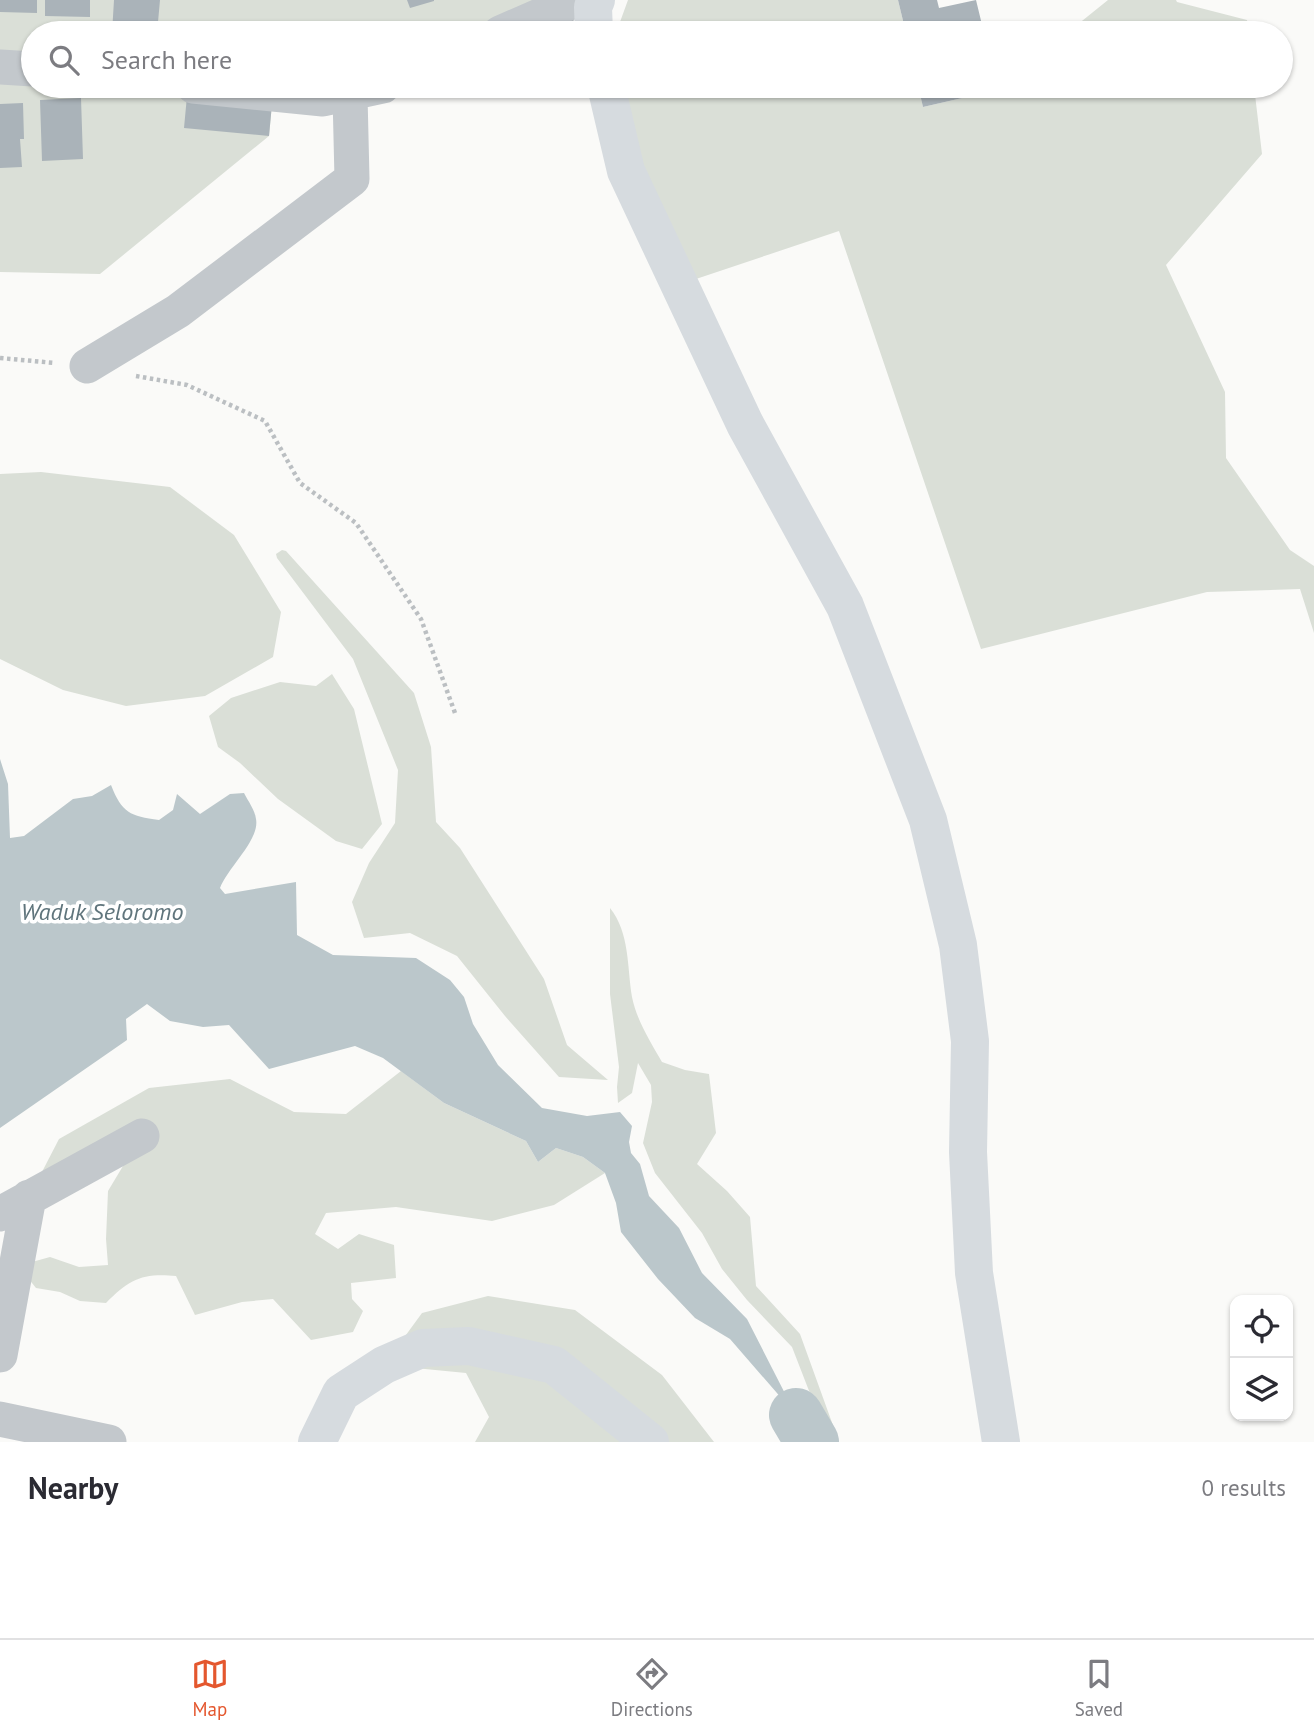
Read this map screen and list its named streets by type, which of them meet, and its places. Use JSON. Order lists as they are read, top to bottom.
{
  "water": ["Waduk Seloromo"],
  "page": {
    "search": "Search here",
    "heading": ["Nearby", "0 results"],
    "nav": ["Map", "Directions", "Saved"]
  }
}
